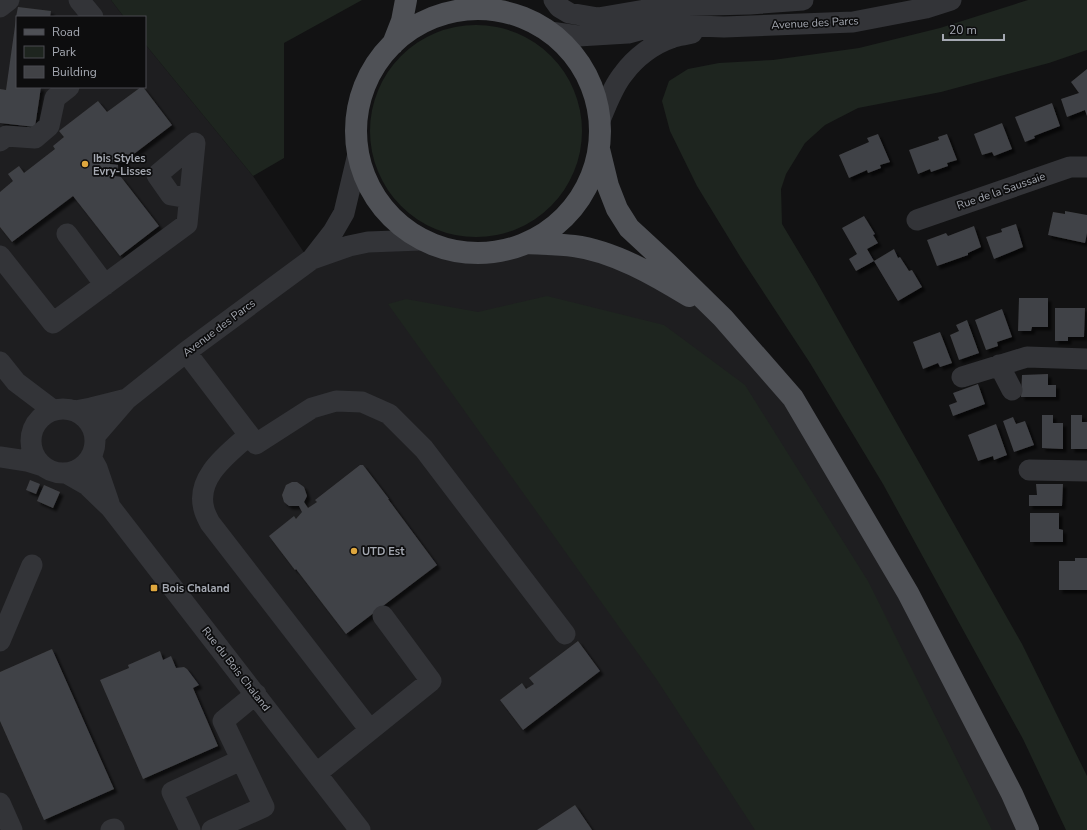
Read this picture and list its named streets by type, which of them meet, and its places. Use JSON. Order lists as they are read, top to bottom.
{
  "streets": {
    "street": ["Avenue des Parcs", "Rue de la Saussaie", "Rue du Bois Chaland"]
  },
  "places": {
    "other": ["Ibis Styles Evry-Lisses", "UTD Est"],
    "transit": ["Bois Chaland"]
  },
  "legend": ["Road", "Park", "Building"],
  "scale_bar": "20 m"
}
